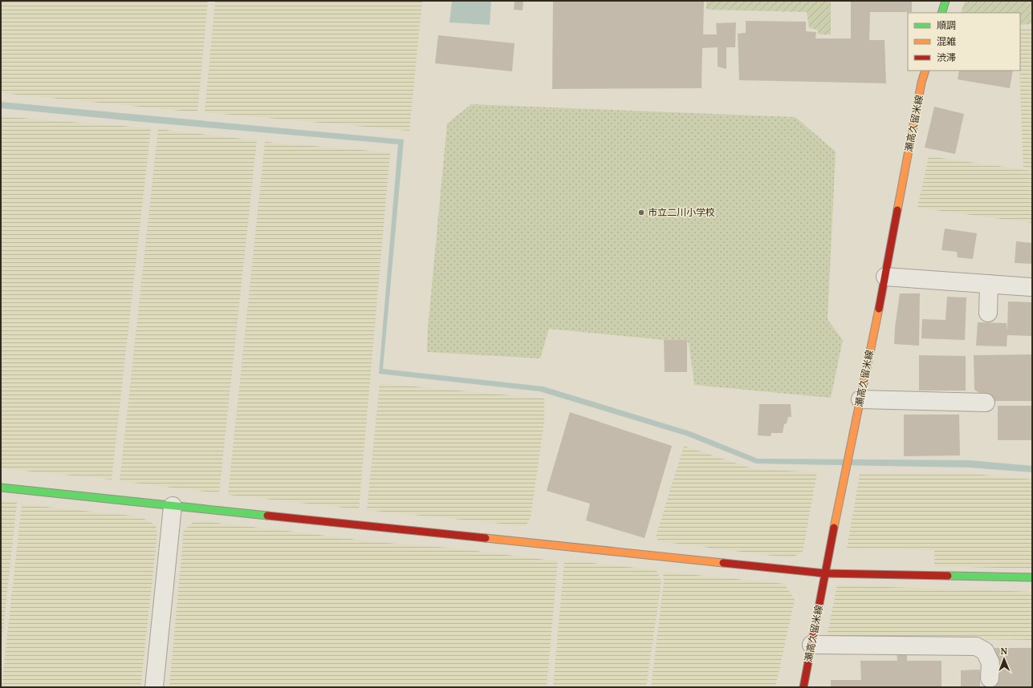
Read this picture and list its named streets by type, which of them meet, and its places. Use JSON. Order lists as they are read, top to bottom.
{
  "streets": {
    "street": ["瀬高久留米線"]
  },
  "places": ["市立二川小学校"],
  "legend": ["順調", "混雑", "渋滞"],
  "north": "top"
}
